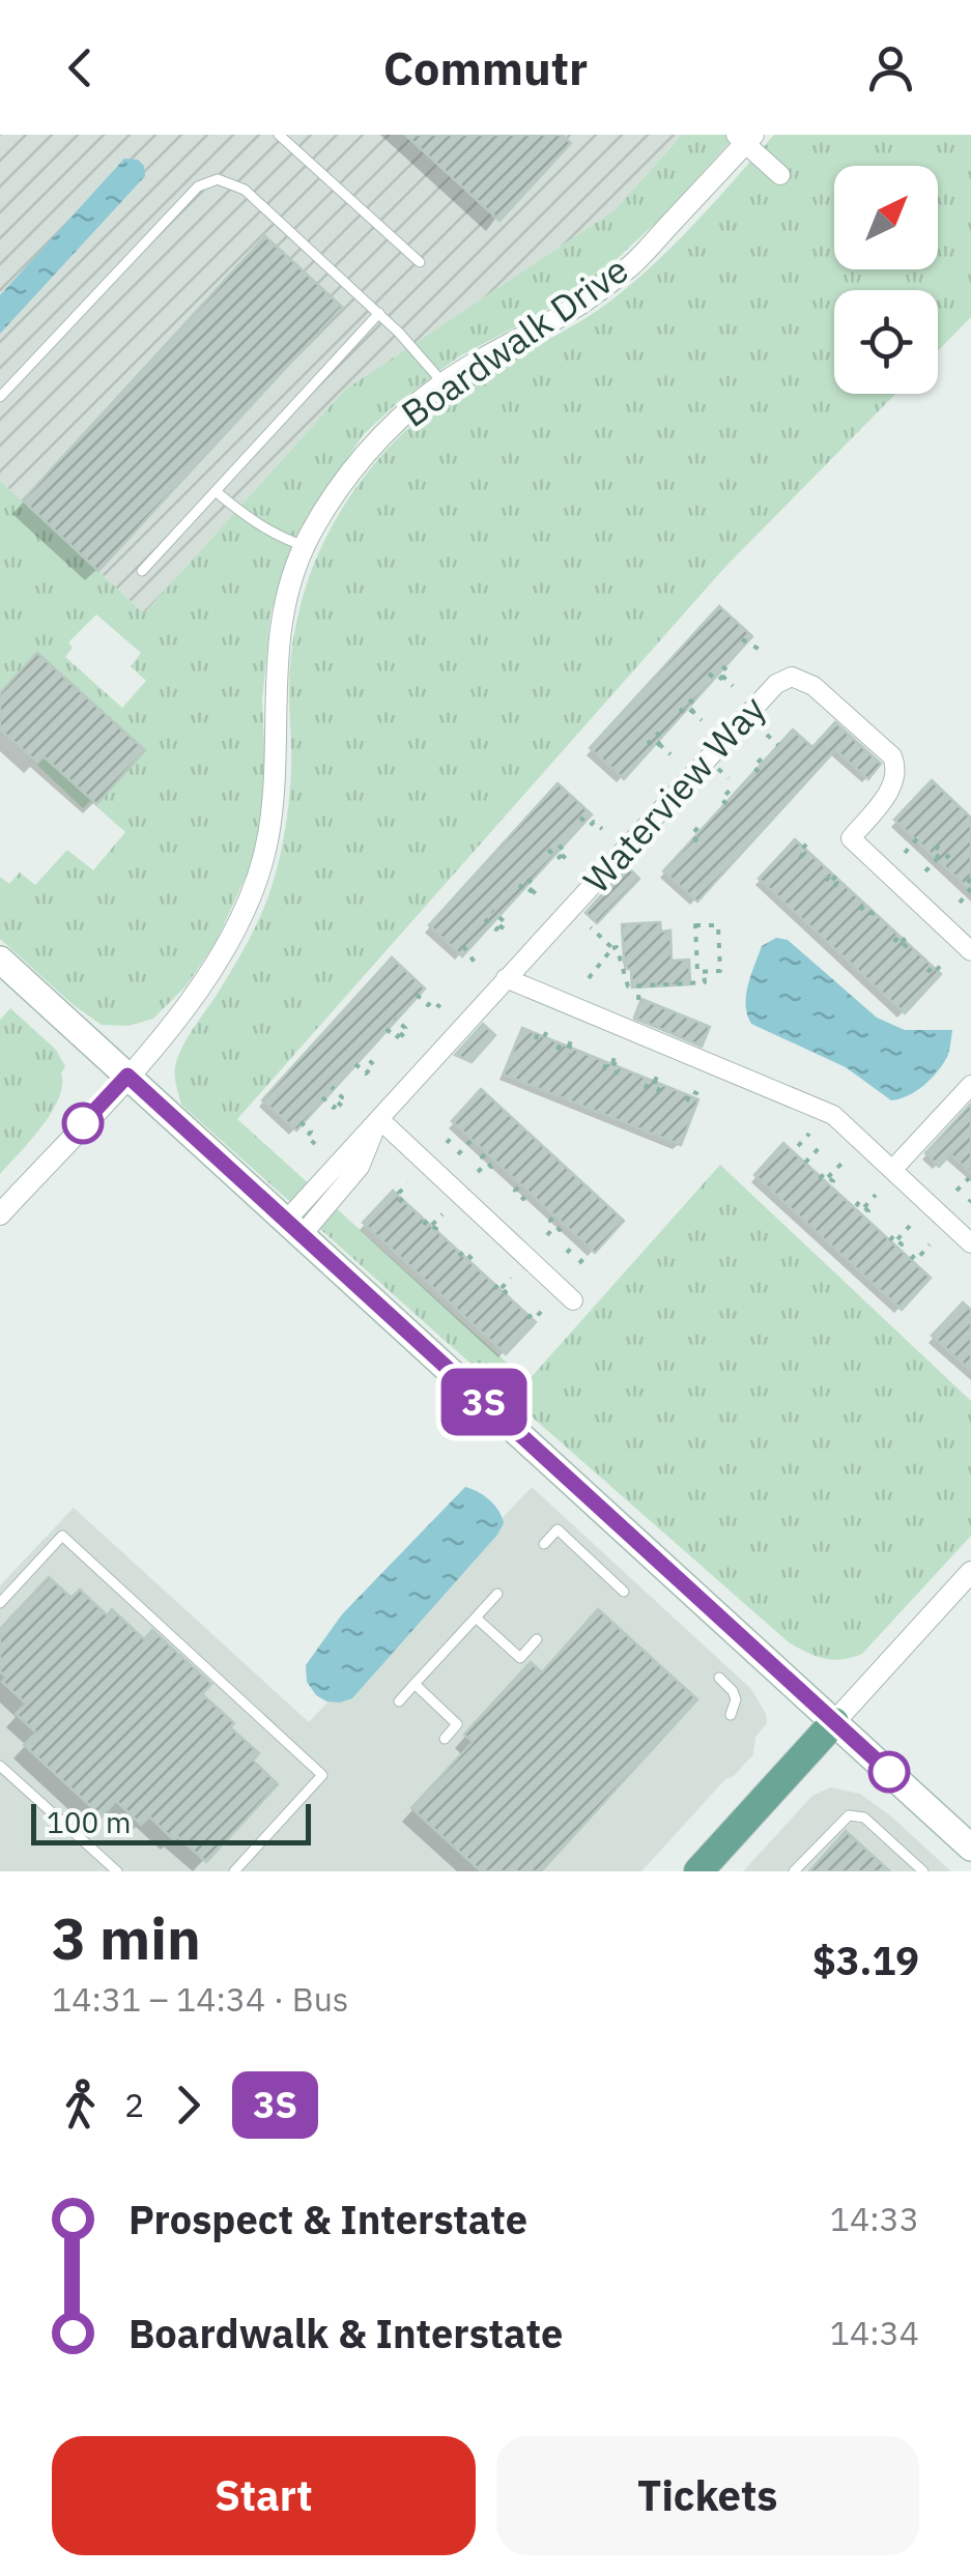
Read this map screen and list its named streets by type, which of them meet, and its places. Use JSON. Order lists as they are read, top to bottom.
{
  "streets": {
    "street": ["Boardwalk Drive", "Waterview Way"]
  },
  "lines": ["bus line 3S"],
  "scale_bar": "100 m",
  "north": "top right",
  "page": {
    "header": "Commutr",
    "on_map": "3S",
    "scale": "100 m",
    "heading": ["3 min", "14:31 – 14:34 · Bus", "$3.19"],
    "legs": ["2", "3S"],
    "list": [
      {
        "name": "Prospect & Interstate",
        "value": "14:33"
      },
      {
        "name": "Boardwalk & Interstate",
        "value": "14:34"
      }
    ],
    "buttons": ["Start", "Tickets"]
  }
}
